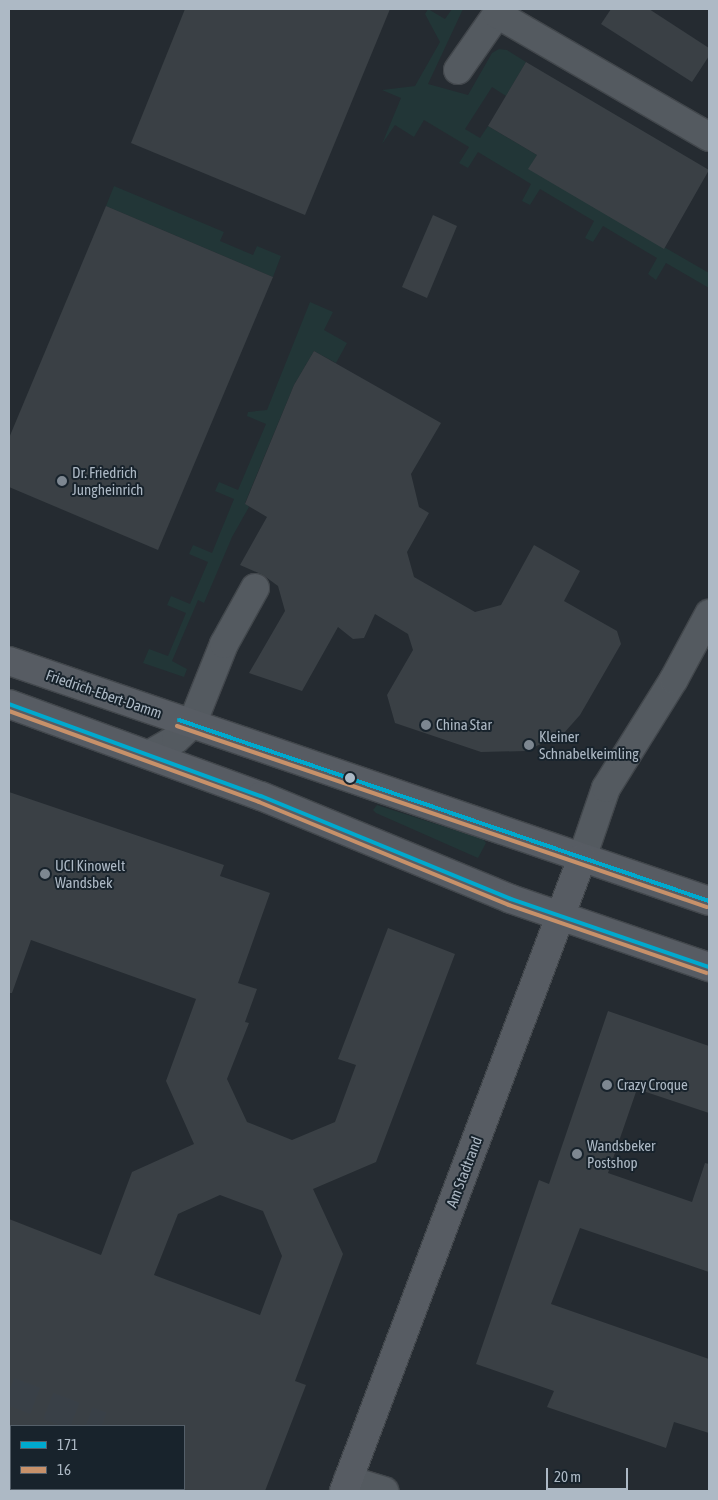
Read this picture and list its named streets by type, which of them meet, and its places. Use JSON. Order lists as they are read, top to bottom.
{
  "streets": {
    "main road": ["Friedrich-Ebert-Damm", "Am Stadtrand"]
  },
  "crossings": [
    ["Friedrich-Ebert-Damm", "Am Stadtrand"]
  ],
  "places": [
    "Dr. Friedrich Jungheinrich",
    "China Star",
    "Kleiner Schnabelkeimling",
    "UCI Kinowelt Wandsbek",
    "Crazy Croque",
    "Wandsbeker Postshop"
  ],
  "lines": ["transit line 171", "transit line 16"],
  "legend": ["171", "16"],
  "scale_bar": "20 m"
}
